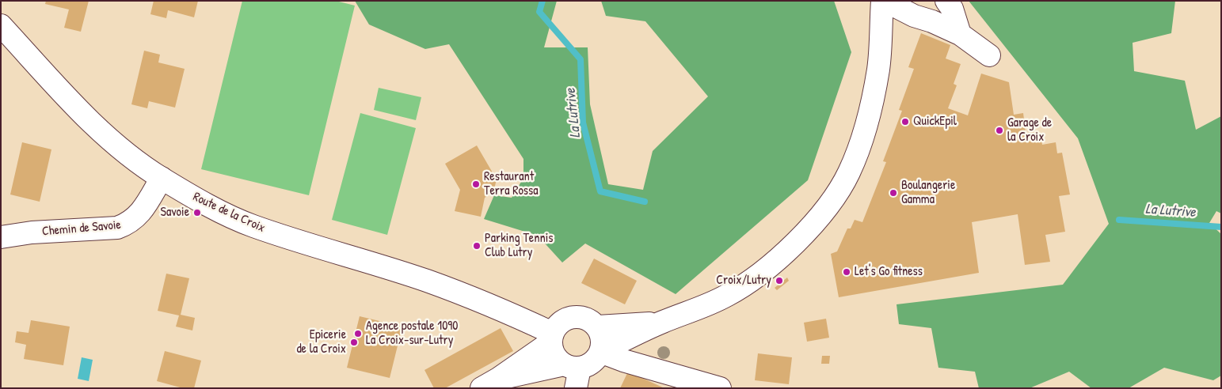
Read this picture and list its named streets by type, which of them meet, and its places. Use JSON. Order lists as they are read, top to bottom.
{
  "streets": {
    "street": ["Route de la Croix", "Chemin de Savoie"]
  },
  "crossings": [
    ["Route de la Croix", "Chemin de Savoie"]
  ],
  "water": ["La Lutrive"],
  "places": [
    "QuickEpil",
    "Garage de la Croix",
    "Restaurant Terra Rossa",
    "Boulangerie Gamma",
    "Savoie",
    "Parking Tennis Club Lutry",
    "Let's Go fitness",
    "Croix/Lutry",
    "Agence postale 1090 La Croix-sur-Lutry",
    "Epicerie de la Croix"
  ]
}
